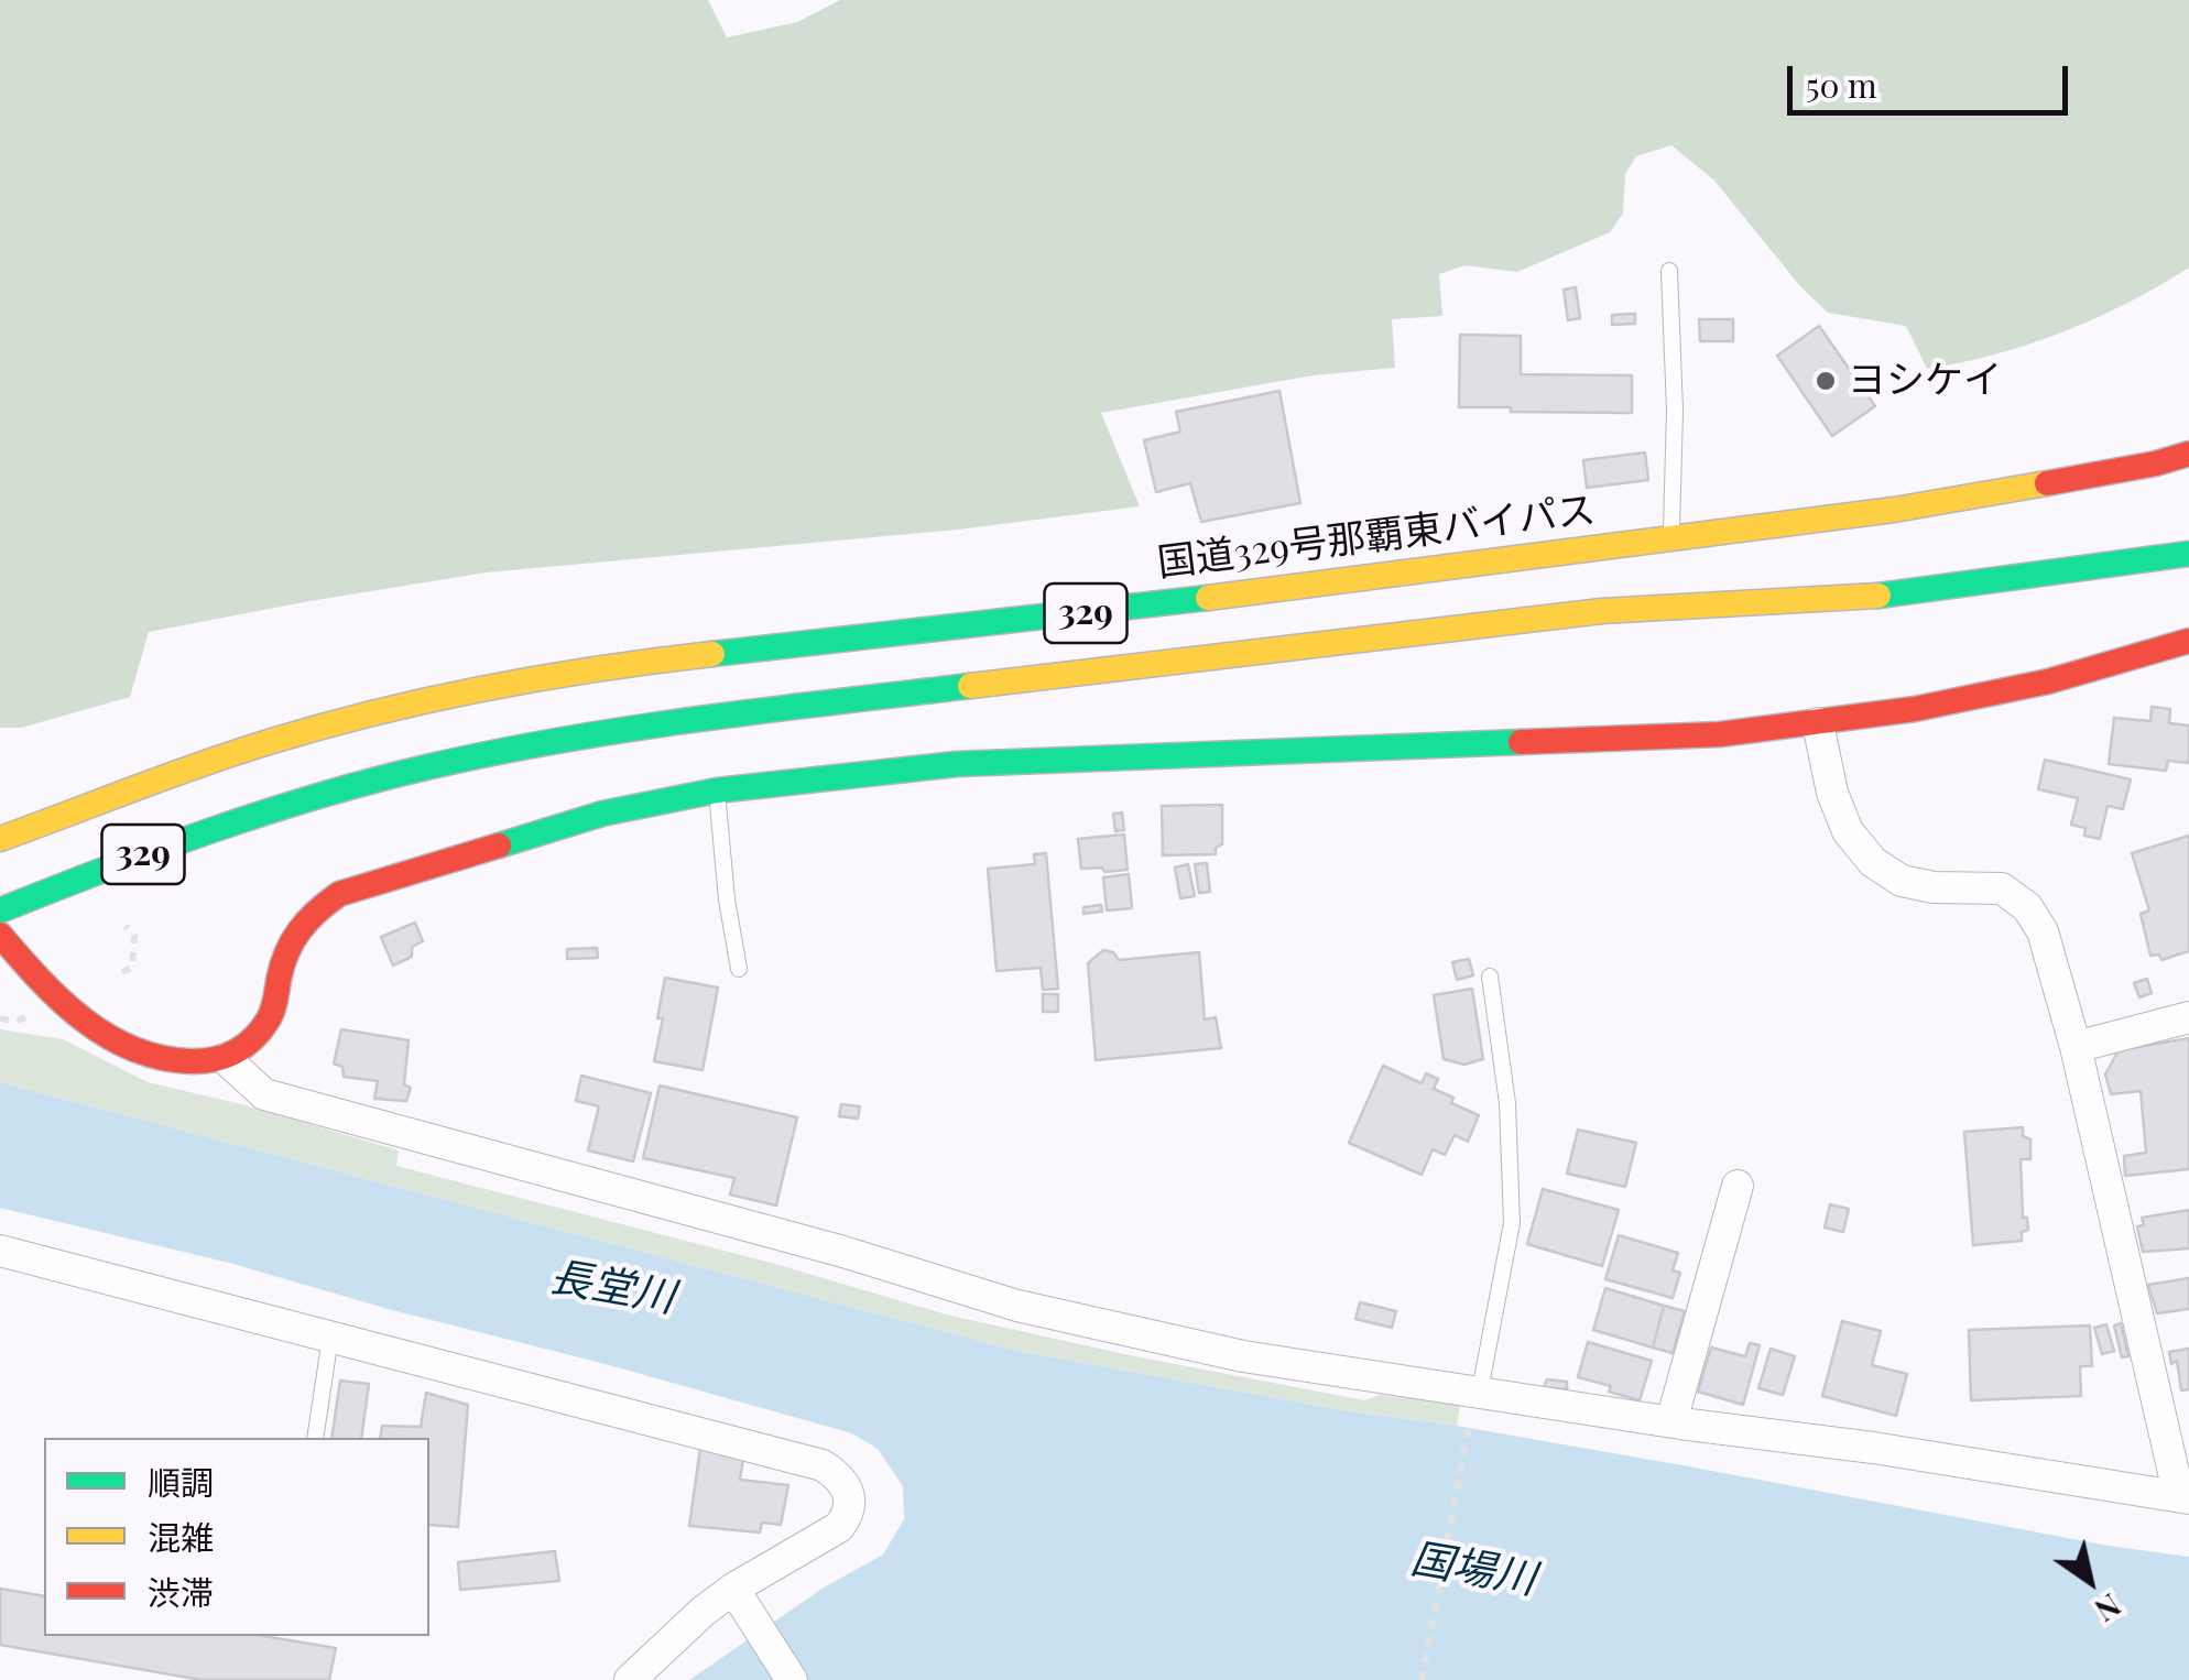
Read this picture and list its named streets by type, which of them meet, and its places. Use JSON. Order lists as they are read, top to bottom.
{
  "streets": {
    "main road": ["国道329号那覇東バイパス", "329"]
  },
  "water": ["長堂川", "国場川"],
  "places": ["ヨシケイ"],
  "legend": ["順調", "混雑", "渋滞"],
  "scale_bar": "50 m",
  "north": "bottom right"
}
